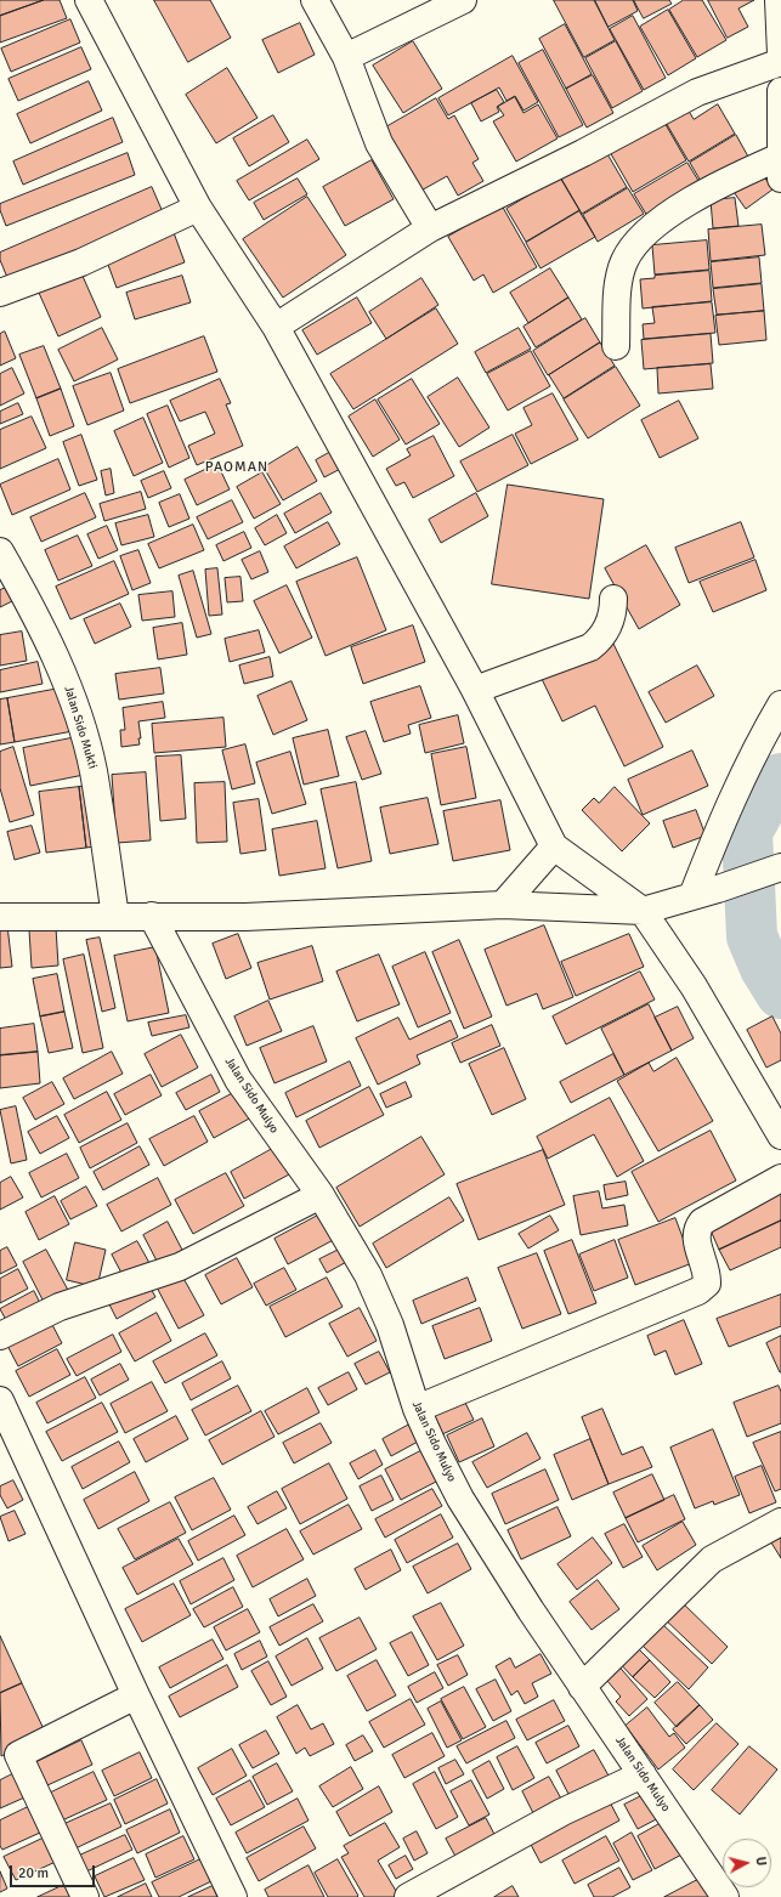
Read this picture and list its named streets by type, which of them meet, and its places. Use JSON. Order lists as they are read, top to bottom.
{
  "streets": {
    "street": ["Jalan Sido Mukti", "Jalan Sido Mulyo"]
  },
  "districts": ["PAOMAN"],
  "scale_bar": "20 m",
  "north": "right"
}
